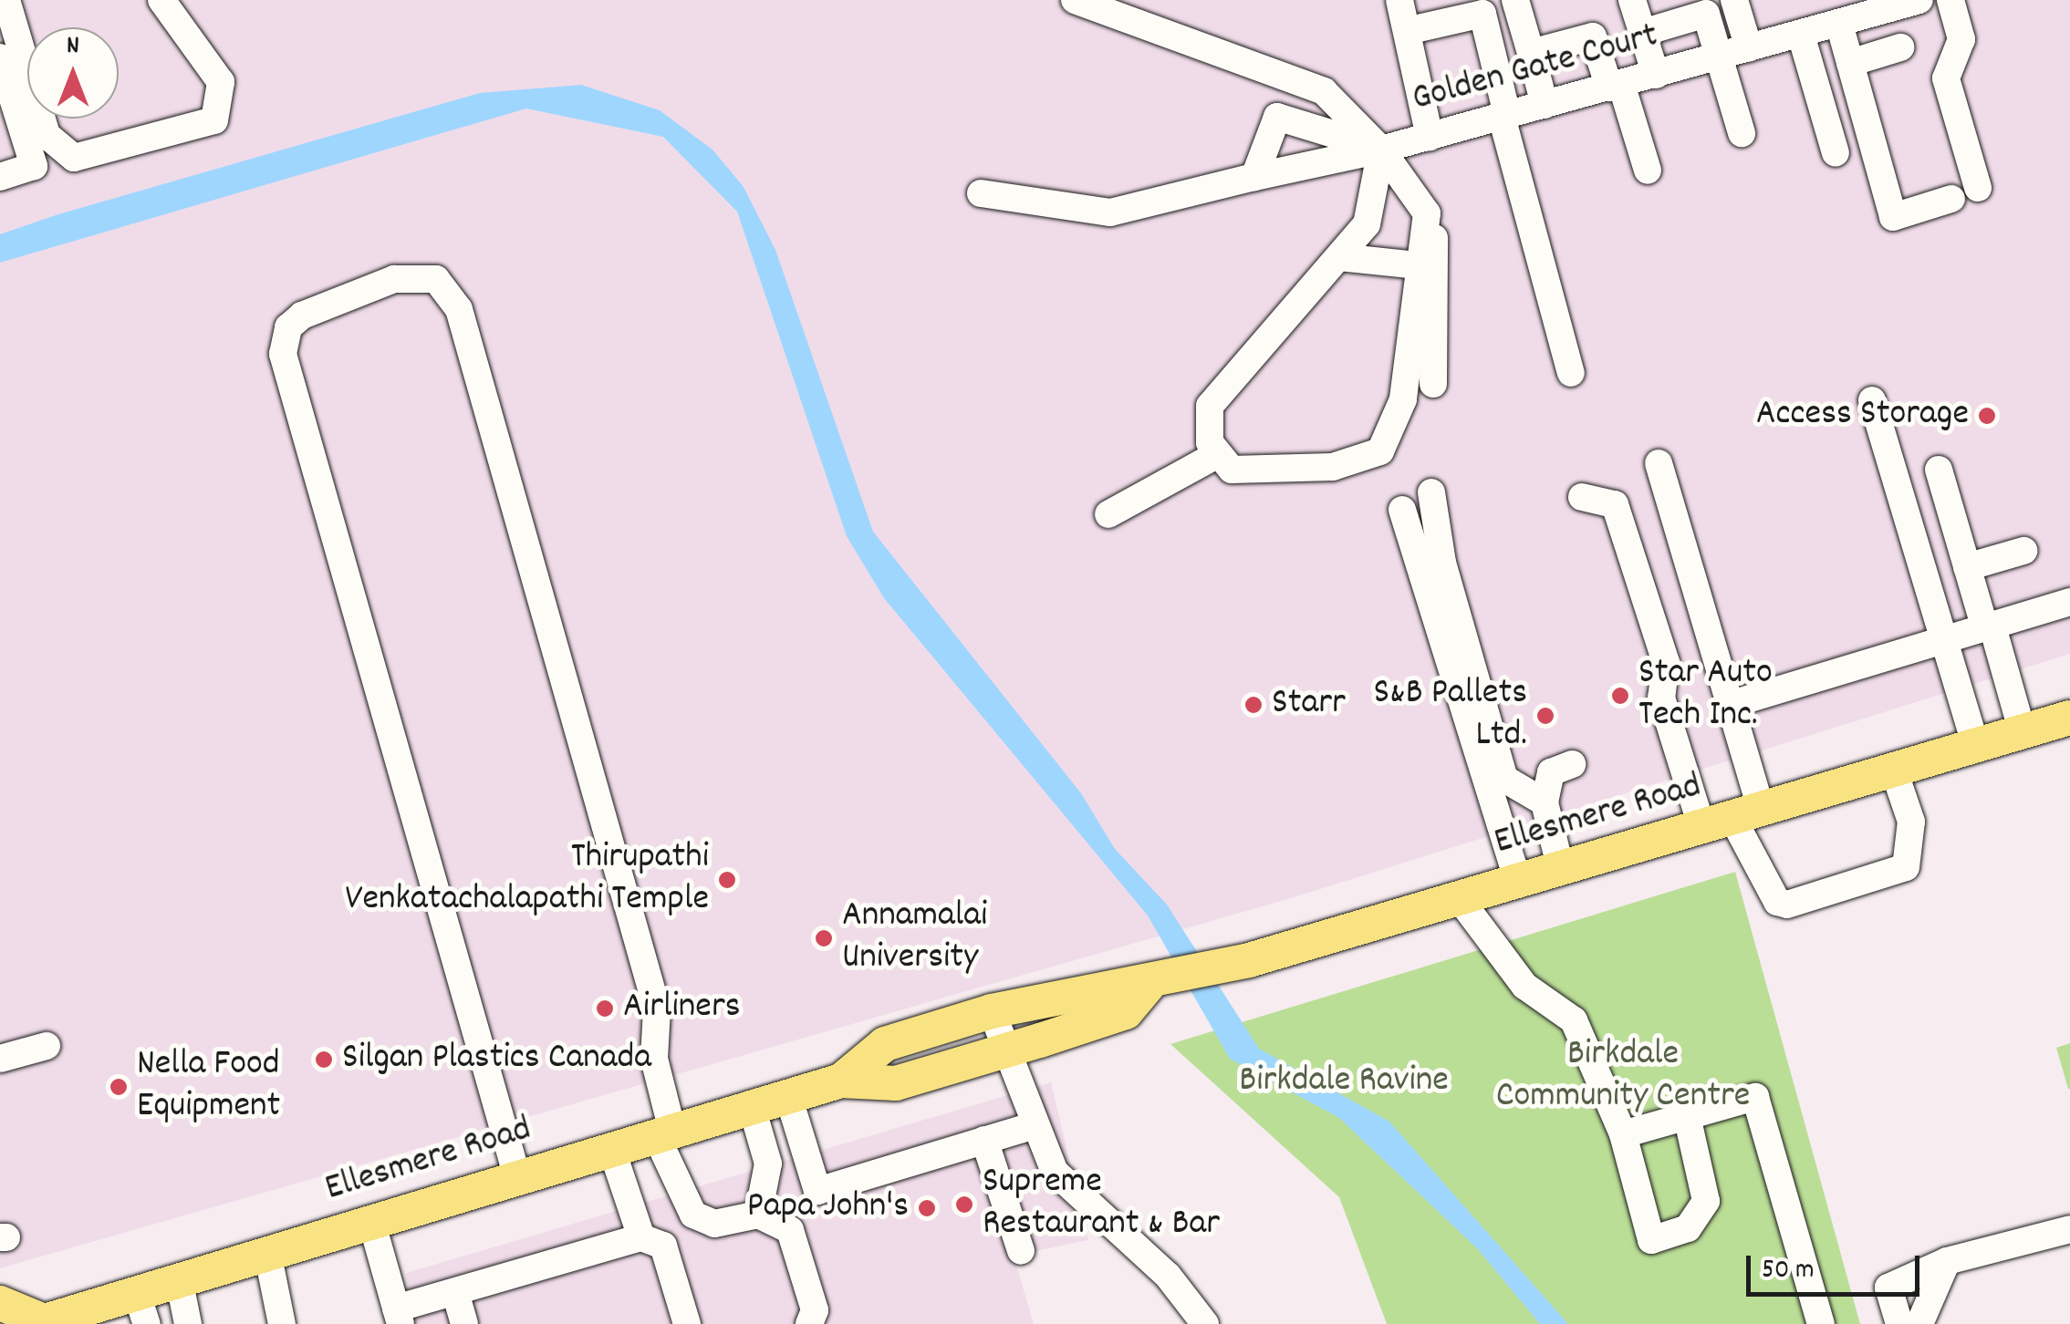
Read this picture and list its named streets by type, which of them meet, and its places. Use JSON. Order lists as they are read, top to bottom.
{
  "streets": {
    "main road": ["Ellesmere Road"],
    "street": ["Golden Gate Court"]
  },
  "parks": ["Birkdale Community Centre", "Birkdale Ravine"],
  "places": [
    "Access Storage",
    "Star Auto Tech Inc.",
    "Starr",
    "S&B Pallets Ltd.",
    "Thirupathi Venkatachalapathi Temple",
    "Annamalai University",
    "Airliners",
    "Silgan Plastics Canada",
    "Nella Food Equipment",
    "Supreme Restaurant & Bar",
    "Papa John's"
  ],
  "scale_bar": "50 m",
  "north": "top"
}
